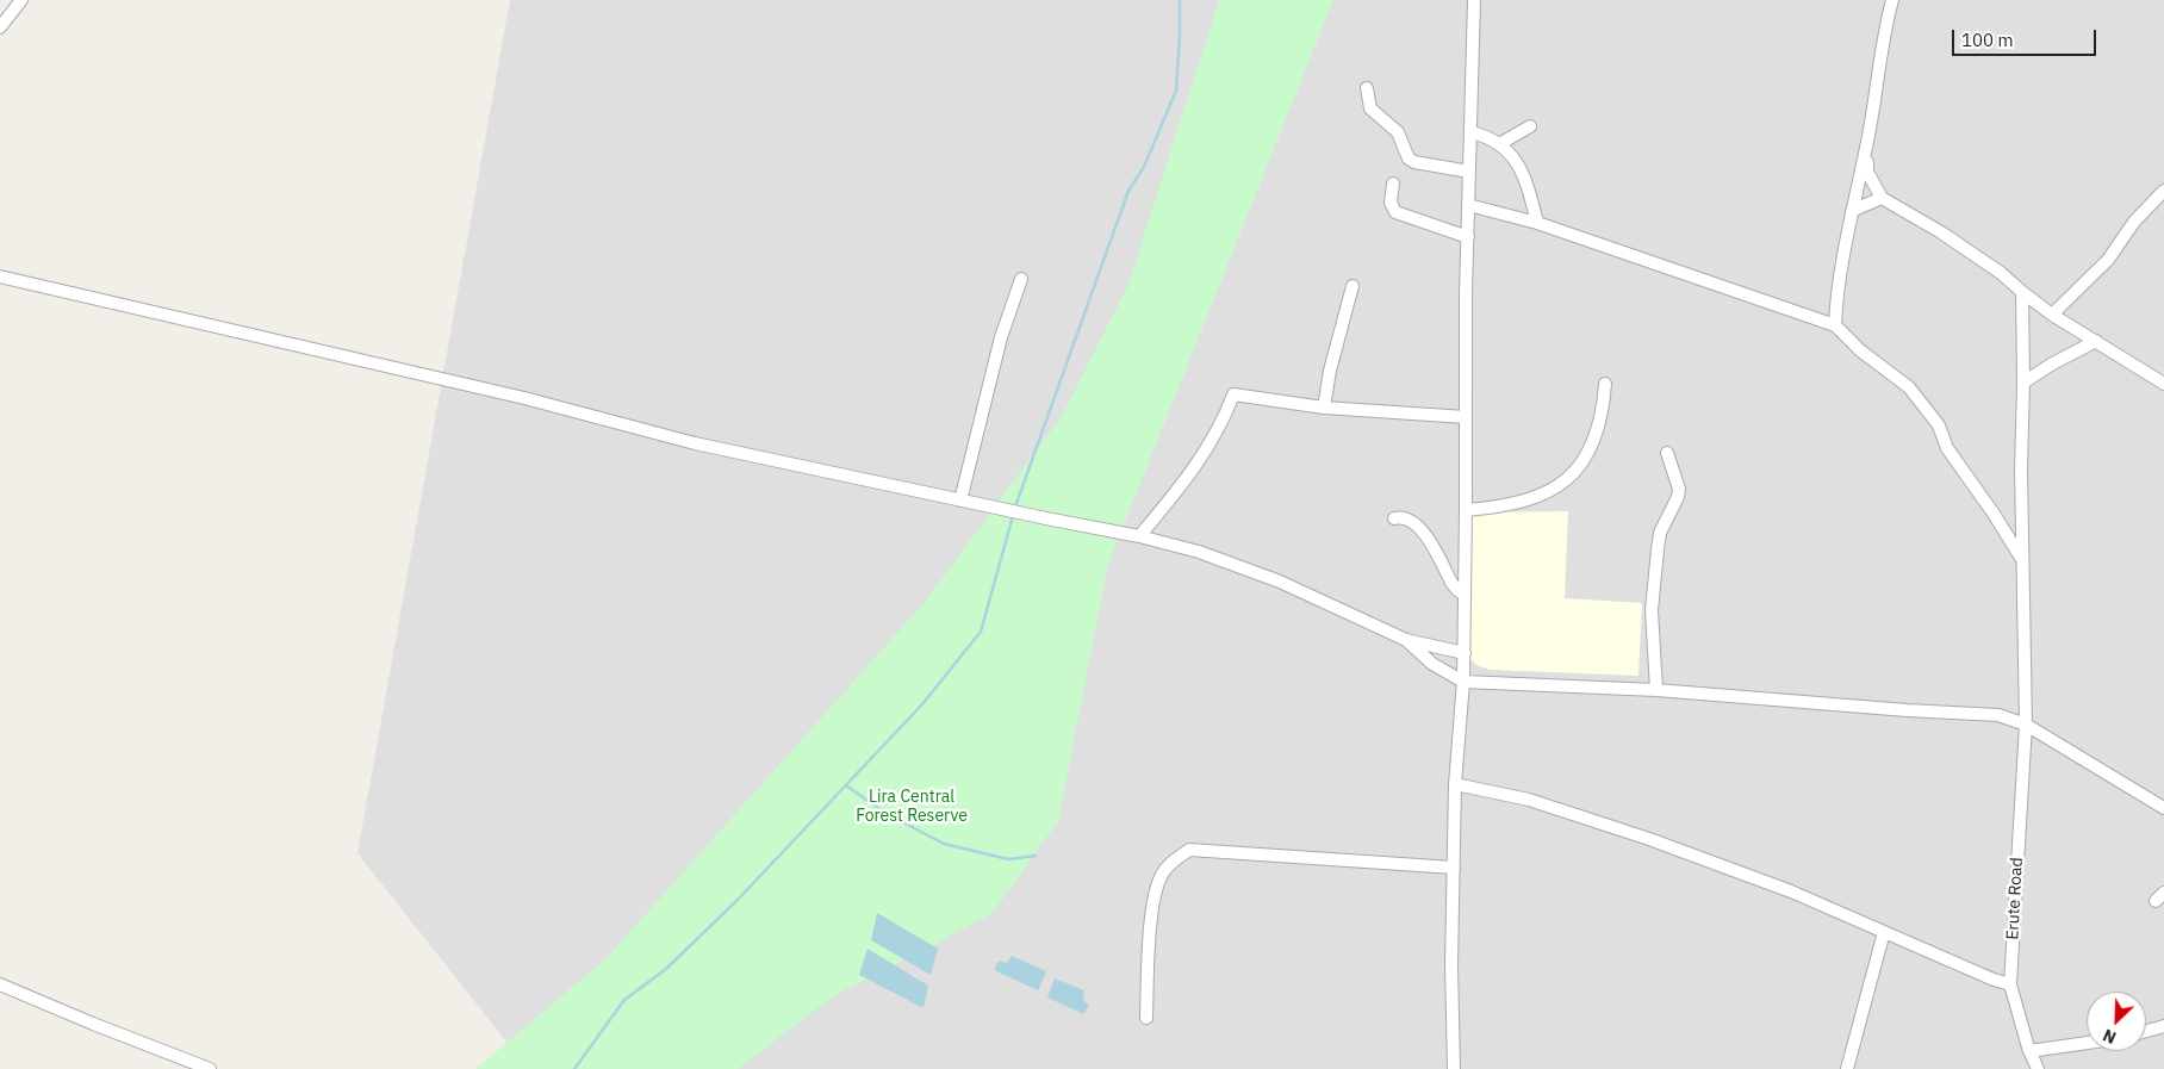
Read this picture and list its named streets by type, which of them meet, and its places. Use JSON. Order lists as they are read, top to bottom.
{
  "streets": {
    "street": ["Erute Road"]
  },
  "parks": ["Lira Central Forest Reserve"],
  "scale_bar": "100 m",
  "north": "bottom left"
}
